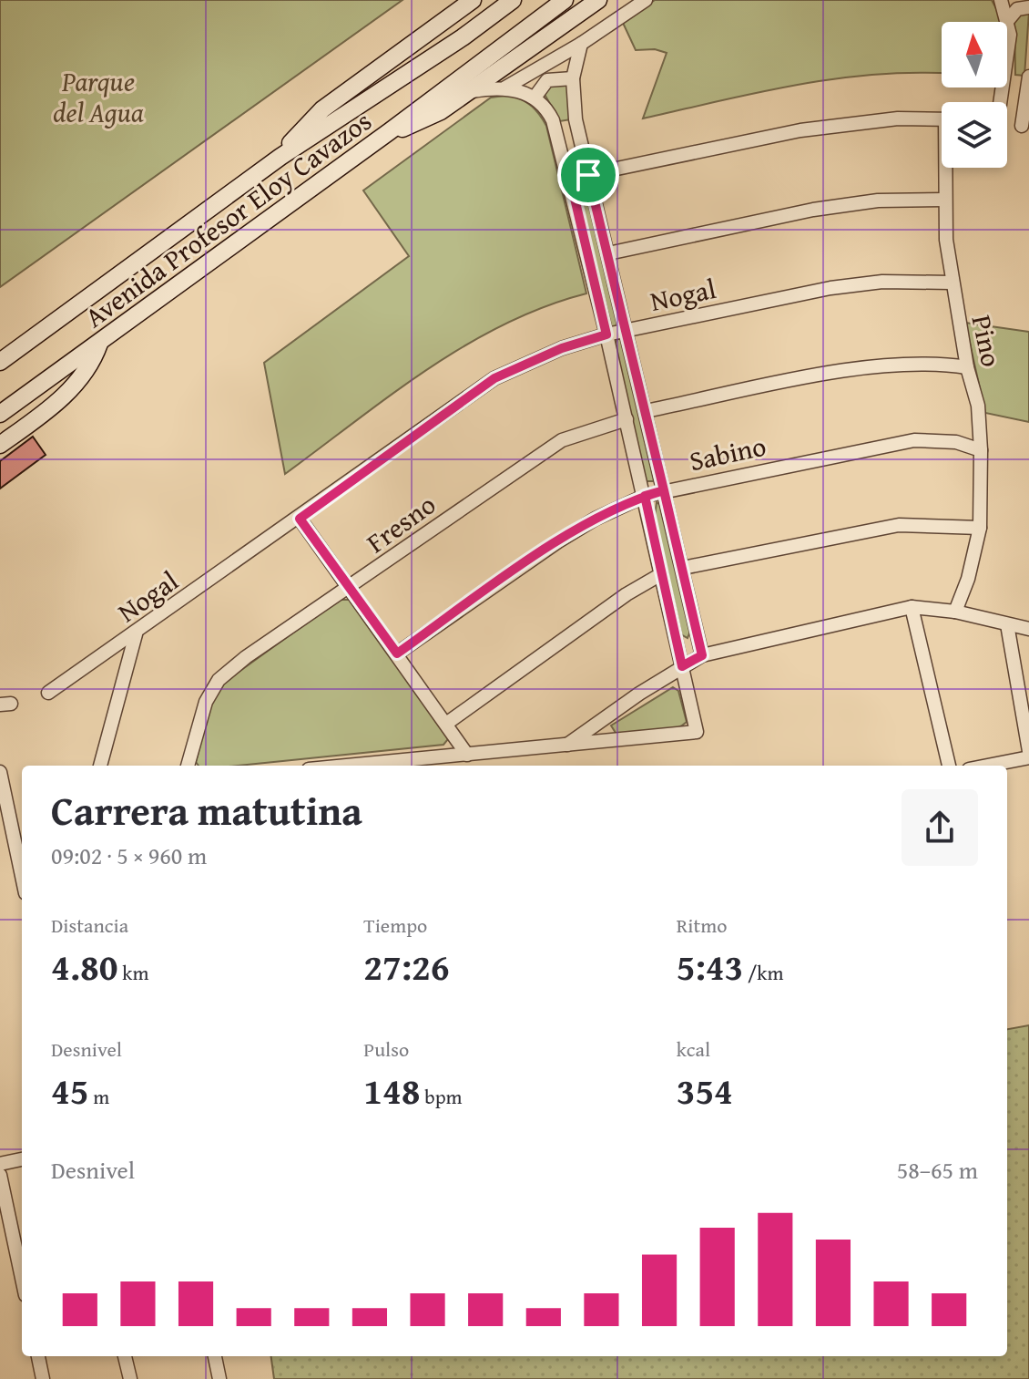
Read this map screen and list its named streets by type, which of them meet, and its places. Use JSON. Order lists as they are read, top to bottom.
{
  "streets": {
    "main road": ["Avenida Profesor Eloy Cavazos"],
    "street": [
      "Nogal",
      "Pino",
      "Sabino",
      "Fresno"
    ]
  },
  "crossings": [
    ["Nogal", "Pino"],
    ["Pino", "Sabino"]
  ],
  "parks": ["Parque del Agua"],
  "north": "top",
  "page": {
    "heading": ["Carrera matutina", "09:02 · 5 × 960 m"],
    "stats": [
      ["Distancia", "4.80 km"],
      ["Tiempo", "27:26"],
      ["Ritmo", "5:43 /km"],
      ["Desnivel", "45 m"],
      ["Pulso", "148 bpm"],
      ["kcal", "354"]
    ],
    "chart": ["Desnivel", "58–65 m"]
  }
}
